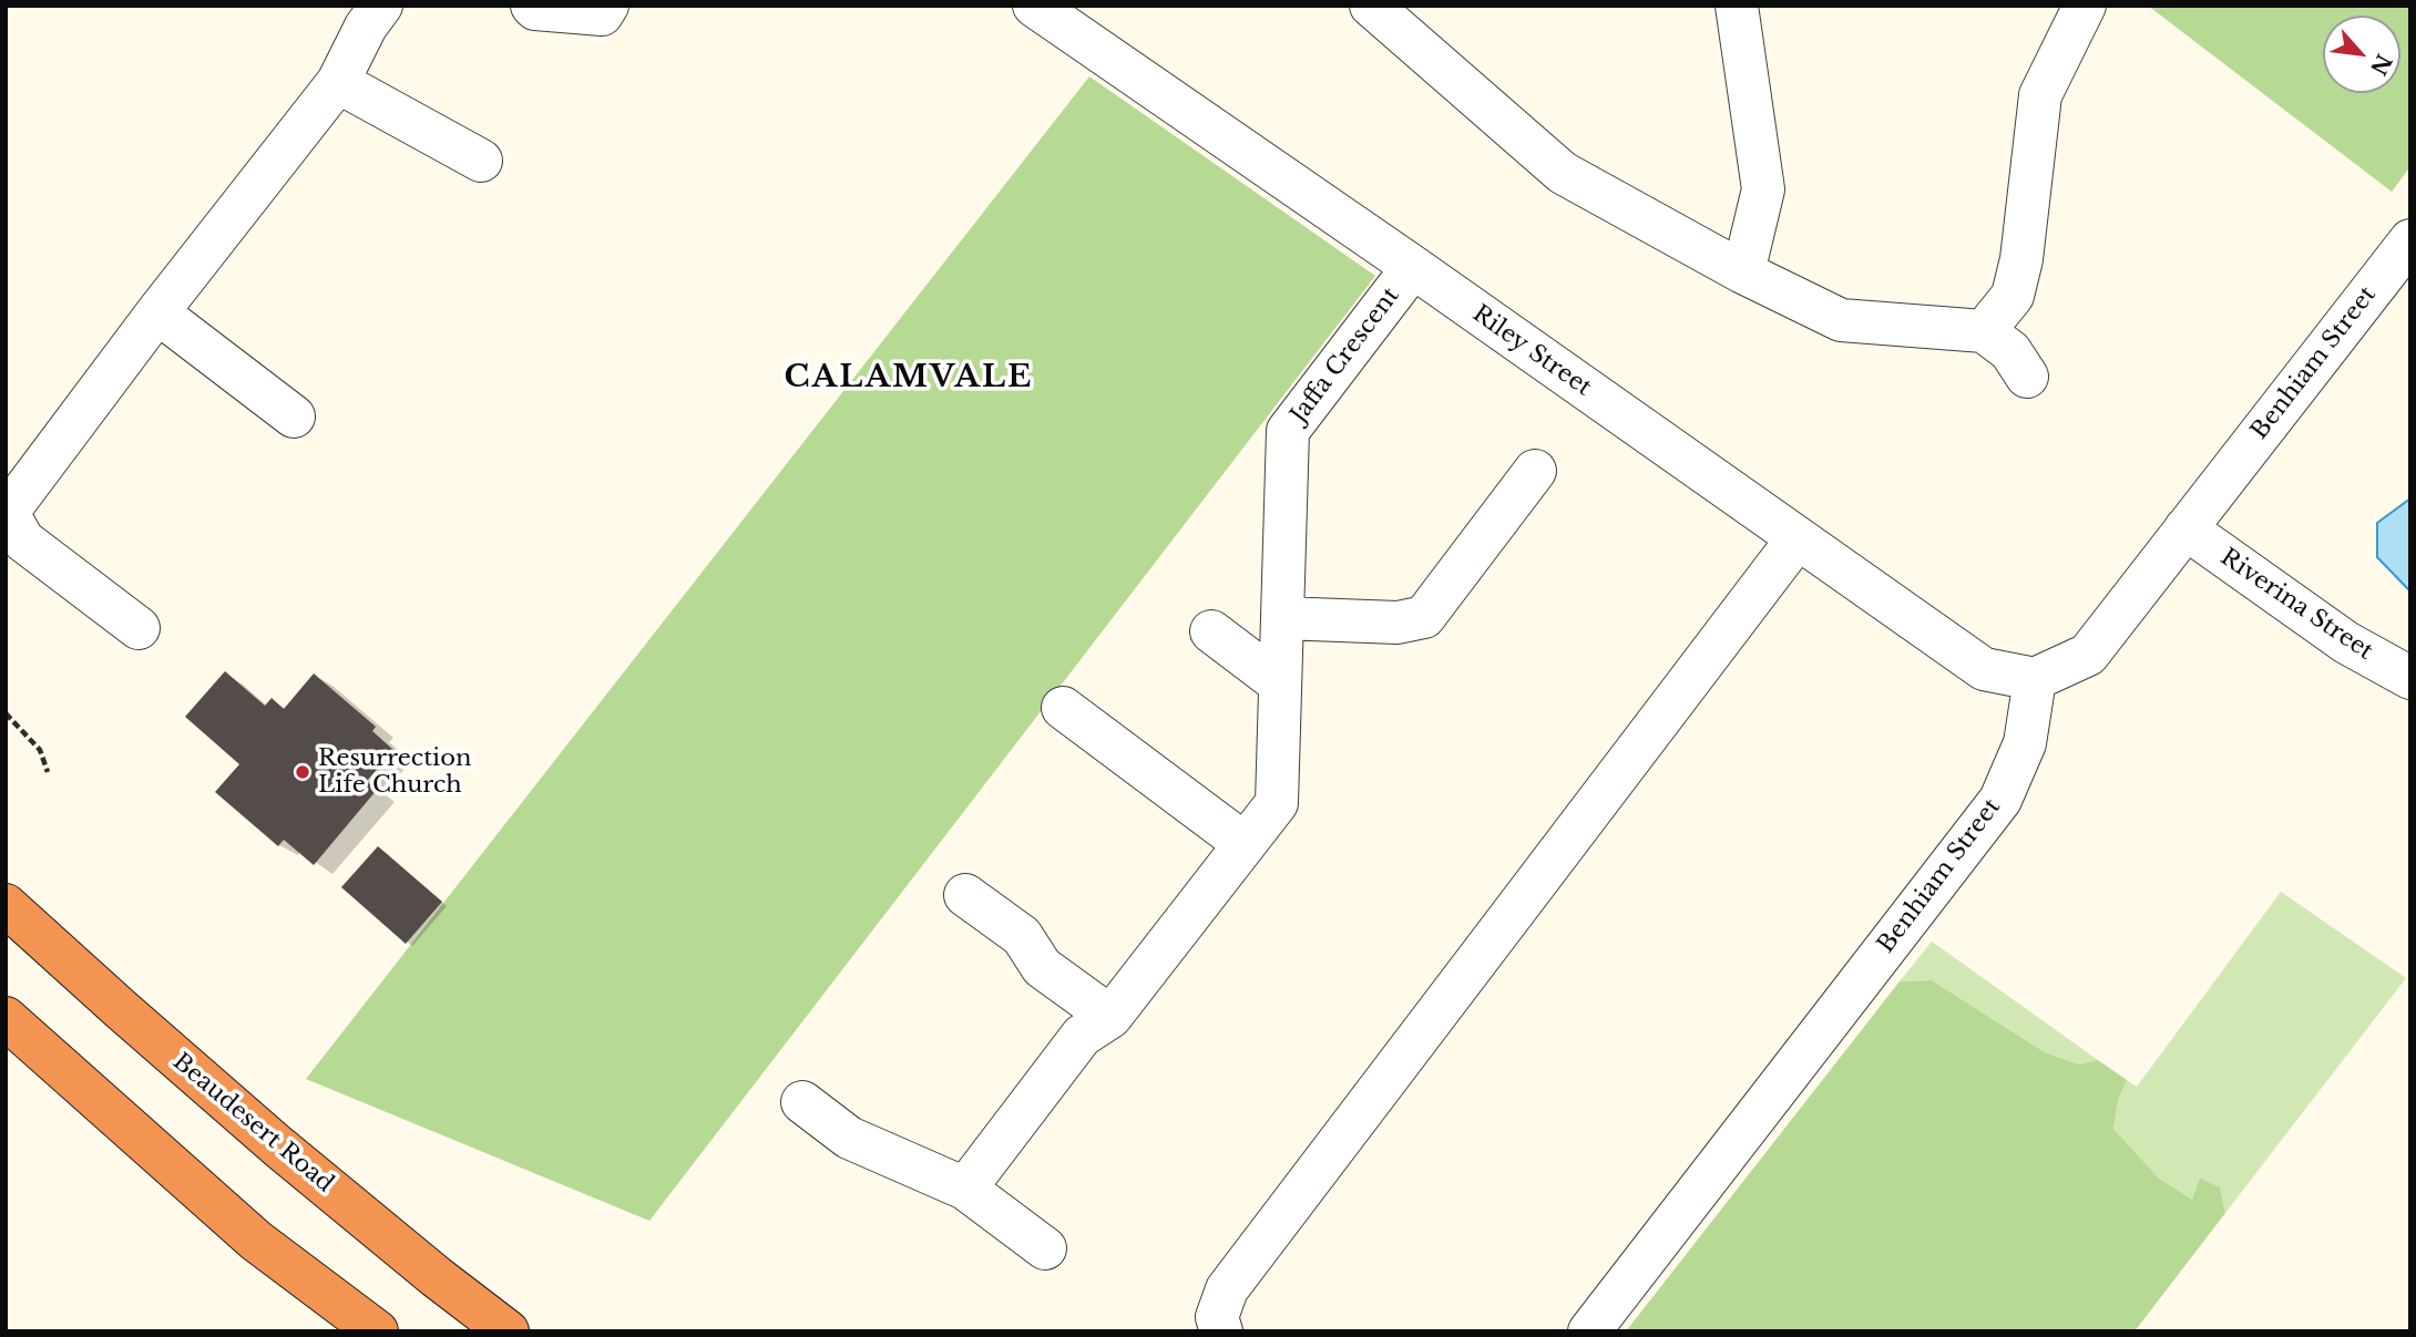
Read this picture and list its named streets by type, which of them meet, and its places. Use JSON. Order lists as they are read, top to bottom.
{
  "streets": {
    "highway": ["Beaudesert Road"],
    "street": [
      "Riley Street",
      "Jaffa Crescent",
      "Benhiam Street",
      "Riverina Street"
    ]
  },
  "crossings": [
    ["Riley Street", "Jaffa Crescent"],
    ["Riley Street", "Benhiam Street"],
    ["Benhiam Street", "Riverina Street"]
  ],
  "districts": ["CALAMVALE"],
  "places": ["Resurrection Life Church"],
  "north": "bottom right"
}
